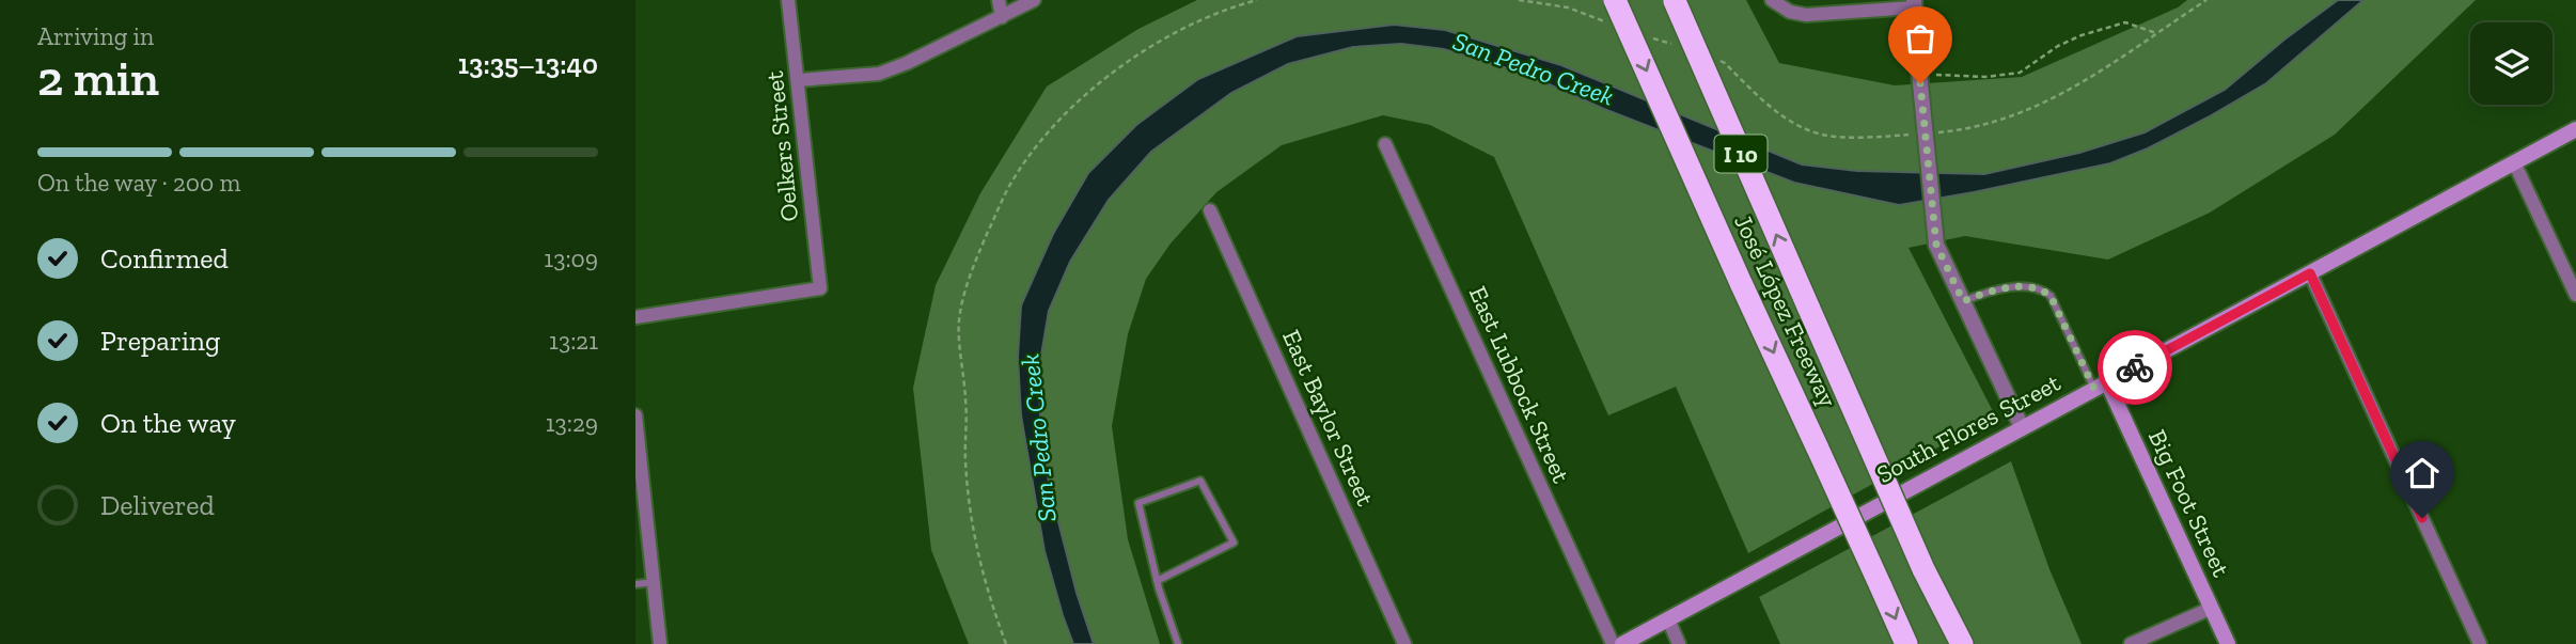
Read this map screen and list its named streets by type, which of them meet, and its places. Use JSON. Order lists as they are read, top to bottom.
{
  "streets": {
    "highway": ["I 10", "José López Freeway"],
    "main road": ["South Flores Street", "Big Foot Street"],
    "street": ["Oelkers Street", "East Lubbock Street", "East Baylor Street"]
  },
  "crossings": [
    ["I 10", "José López Freeway"],
    ["South Flores Street", "Big Foot Street"]
  ],
  "water": ["San Pedro Creek"],
  "page": {
    "heading": ["2 min", "Arriving in", "13:35–13:40"],
    "bar": "On the way · 200 m",
    "list": [
      ["Confirmed", "13:09"],
      ["Preparing", "13:21"],
      ["On the way", "13:29"],
      "Delivered"
    ]
  }
}
